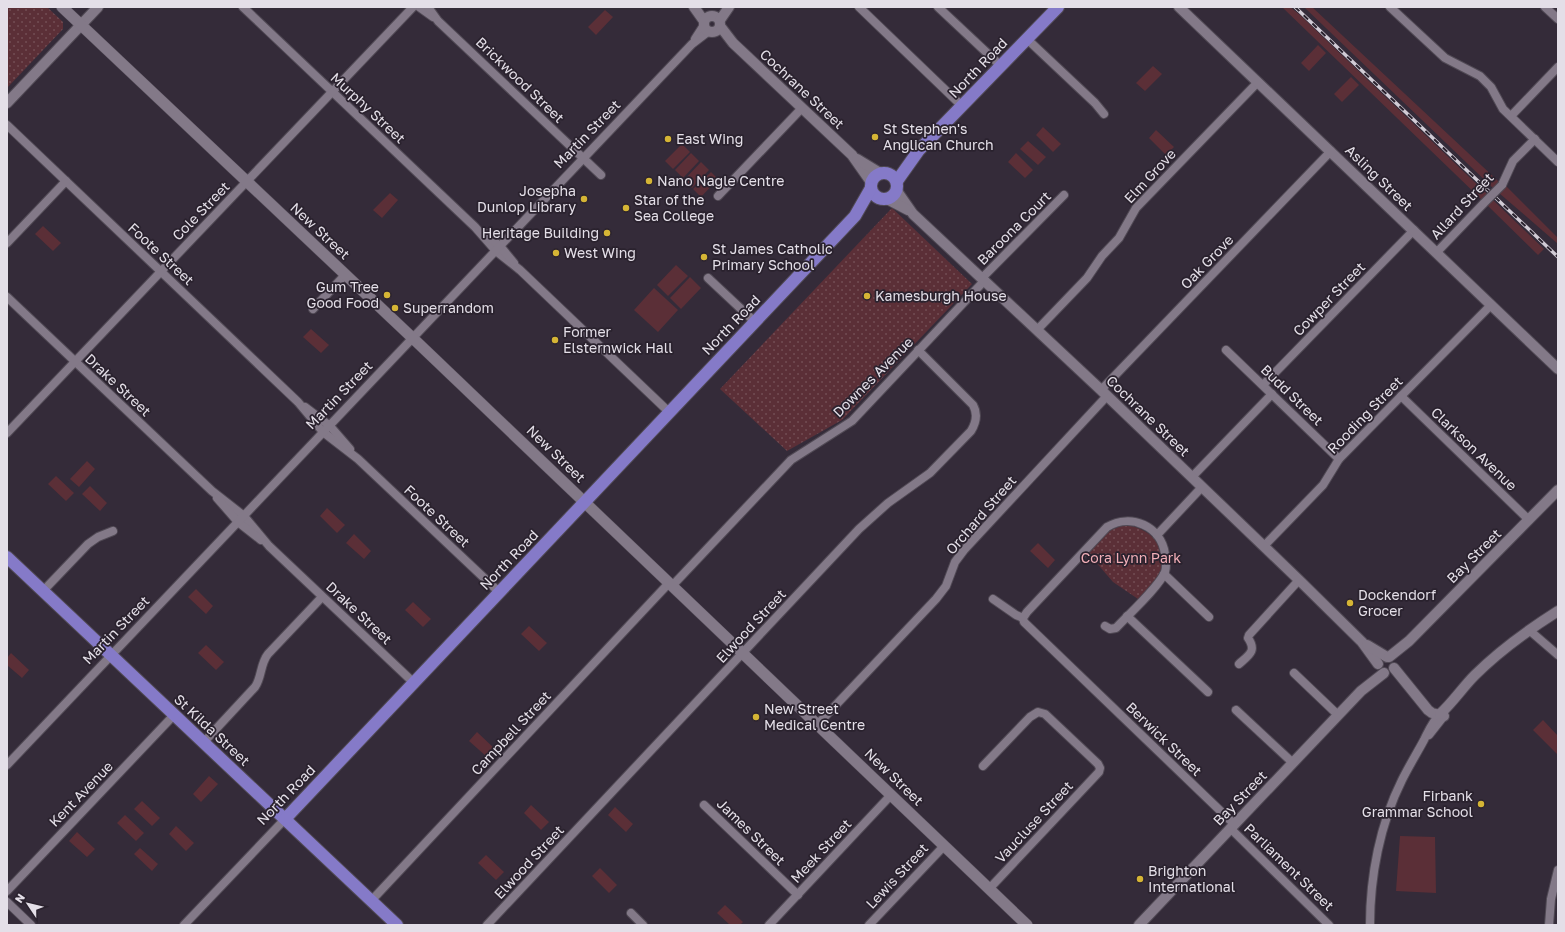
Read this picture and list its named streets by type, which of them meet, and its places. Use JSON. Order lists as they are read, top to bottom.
{
  "streets": {
    "main road": ["North Road", "New Street", "St Kilda Street"],
    "street": [
      "Brickwood Street",
      "Cochrane Street",
      "Murphy Street",
      "Martin Street",
      "Elm Grove",
      "Asling Street",
      "Allard Street",
      "Cole Street",
      "Baroona Court",
      "Foote Street",
      "Oak Grove",
      "Cowper Street",
      "Downes Avenue",
      "Drake Street",
      "Budd Street",
      "Rooding Street",
      "Clarkson Avenue",
      "Orchard Street",
      "Bay Street",
      "Elwood Street",
      "Campbell Street",
      "Berwick Street",
      "Kent Avenue",
      "Vaucluse Street",
      "James Street",
      "Meek Street",
      "Parliament Street",
      "Lewis Street"
    ]
  },
  "crossings": [
    ["North Road", "Cochrane Street"],
    ["North Road", "Murphy Street"],
    ["North Road", "New Street"],
    ["North Road", "Foote Street"],
    ["North Road", "Drake Street"],
    ["North Road", "St Kilda Street"],
    ["Brickwood Street", "Martin Street"],
    ["Cochrane Street", "Martin Street"],
    ["Cochrane Street", "Elm Grove"],
    ["Cochrane Street", "Baroona Court"],
    ["Cochrane Street", "Oak Grove"],
    ["Cochrane Street", "Downes Avenue"],
    ["Cochrane Street", "Rooding Street"],
    ["Cochrane Street", "Orchard Street"],
    ["Cochrane Street", "Bay Street"],
    ["Murphy Street", "Martin Street"],
    ["Murphy Street", "Cole Street"],
    ["Martin Street", "New Street"],
    ["Martin Street", "Foote Street"],
    ["Martin Street", "Drake Street"],
    ["Martin Street", "St Kilda Street"],
    ["Elm Grove", "Asling Street"],
    ["Asling Street", "Allard Street"],
    ["Asling Street", "Oak Grove"],
    ["Asling Street", "Cowper Street"],
    ["Asling Street", "Rooding Street"],
    ["Cole Street", "New Street"],
    ["Cole Street", "Foote Street"],
    ["Cole Street", "Drake Street"],
    ["Baroona Court", "Downes Avenue"],
    ["New Street", "Downes Avenue"],
    ["New Street", "Orchard Street"],
    ["New Street", "Elwood Street"],
    ["New Street", "Campbell Street"],
    ["New Street", "Vaucluse Street"],
    ["New Street", "Meek Street"],
    ["New Street", "Lewis Street"],
    ["Oak Grove", "Orchard Street"],
    ["Cowper Street", "Budd Street"],
    ["Downes Avenue", "Elwood Street"],
    ["Downes Avenue", "Campbell Street"],
    ["Budd Street", "Rooding Street"],
    ["Rooding Street", "Clarkson Avenue"],
    ["Clarkson Avenue", "Bay Street"],
    ["Bay Street", "Berwick Street"],
    ["Bay Street", "Parliament Street"],
    ["St Kilda Street", "Campbell Street"],
    ["St Kilda Street", "Kent Avenue"],
    ["Berwick Street", "Parliament Street"],
    ["James Street", "Meek Street"]
  ],
  "parks": ["Cora Lynn Park"],
  "places": [
    "St Stephen's Anglican Church",
    "East Wing",
    "Nano Nagle Centre",
    "Josepha Dunlop Library",
    "Star of the Sea College",
    "Heritage Building",
    "West Wing",
    "St James Catholic Primary School",
    "Gum Tree Good Food",
    "Kamesburgh House",
    "Superrandom",
    "Former Elsternwick Hall",
    "Dockendorf Grocer",
    "New Street Medical Centre",
    "Firbank Grammar School",
    "Brighton International"
  ],
  "north": "top left"
}
